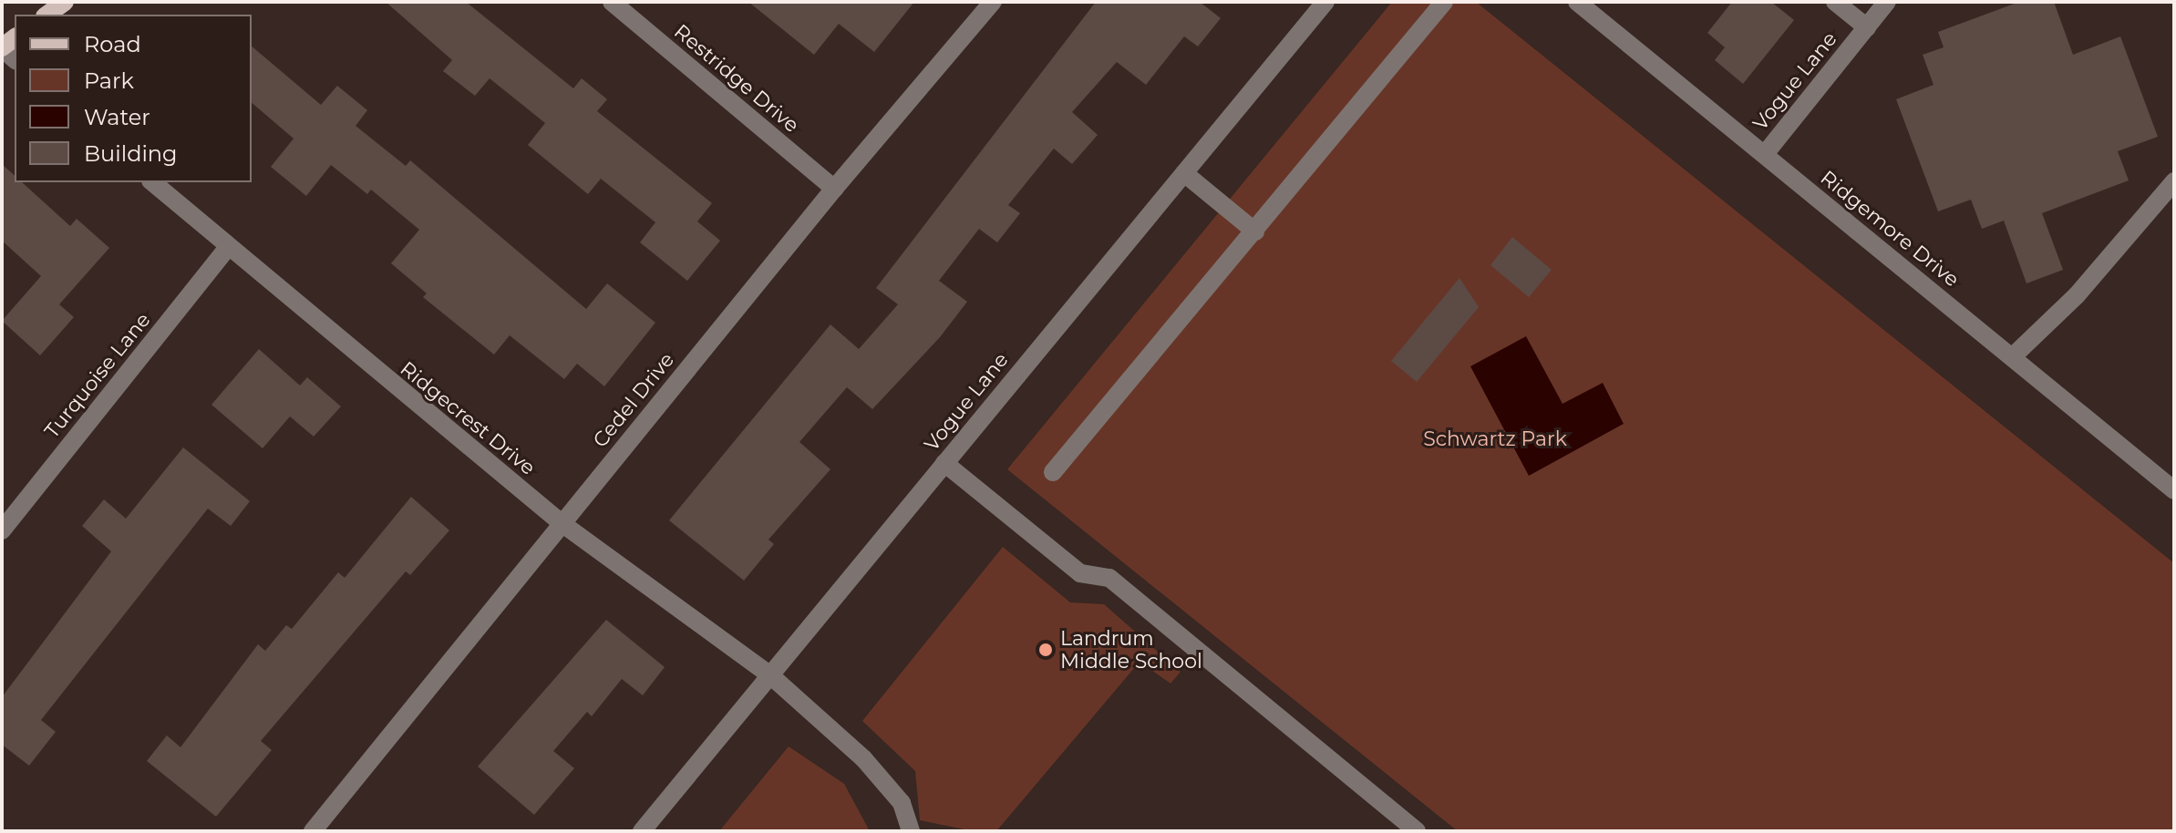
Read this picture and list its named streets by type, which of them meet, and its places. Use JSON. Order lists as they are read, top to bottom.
{
  "streets": {
    "street": [
      "Restridge Drive",
      "Vogue Lane",
      "Ridgemore Drive",
      "Turquoise Lane",
      "Cedel Drive",
      "Ridgecrest Drive"
    ]
  },
  "crossings": [
    ["Restridge Drive", "Cedel Drive"],
    ["Vogue Lane", "Ridgemore Drive"],
    ["Vogue Lane", "Ridgecrest Drive"],
    ["Turquoise Lane", "Ridgecrest Drive"],
    ["Cedel Drive", "Ridgecrest Drive"]
  ],
  "parks": ["Schwartz Park"],
  "places": ["Landrum Middle School"],
  "legend": [
    "Road",
    "Park",
    "Water",
    "Building"
  ]
}
